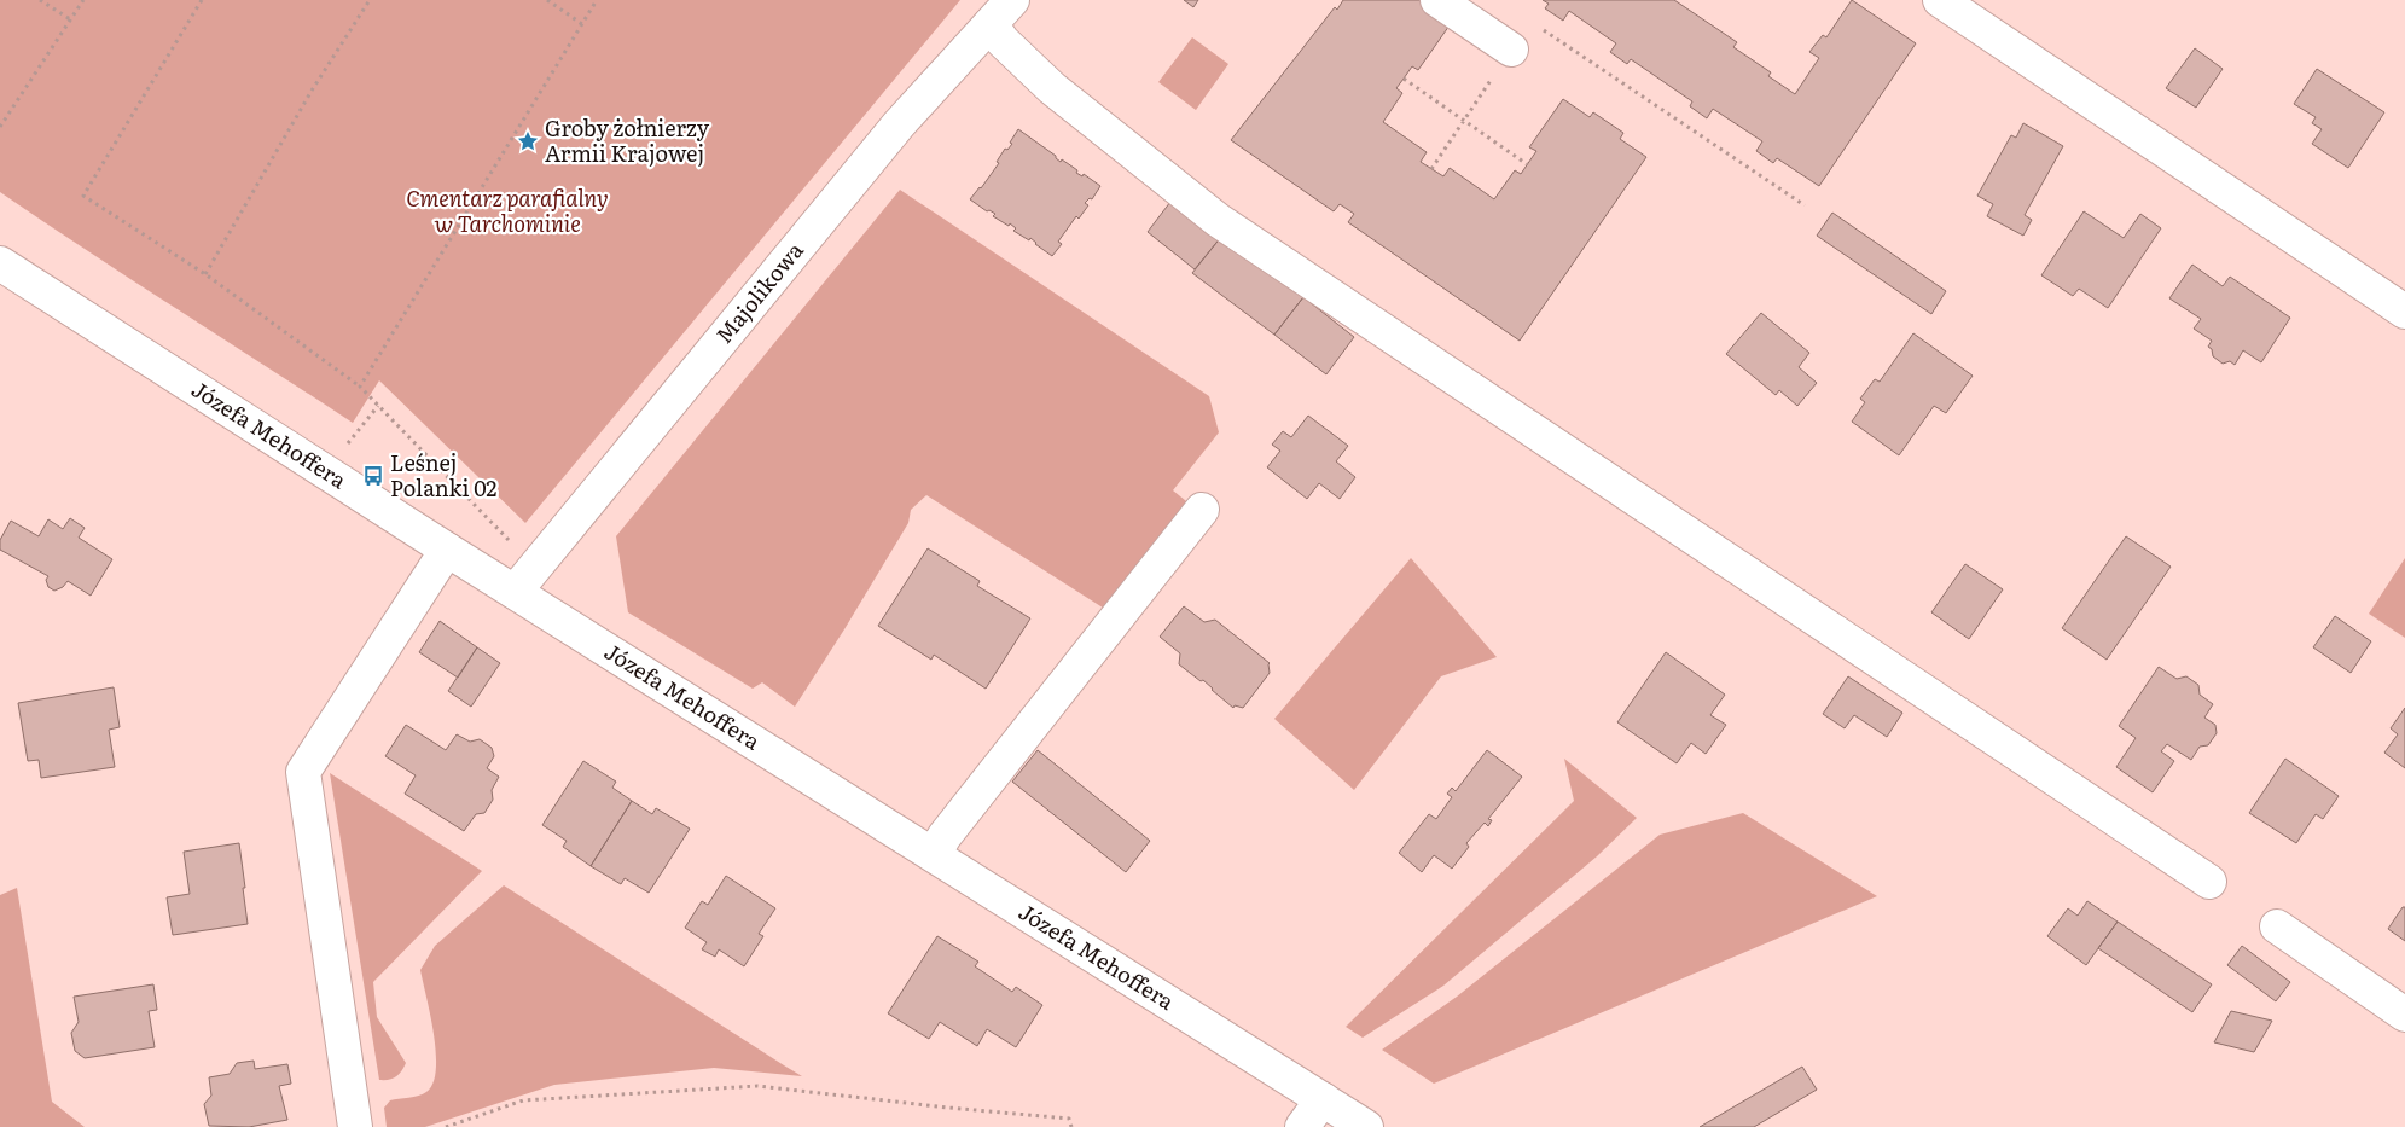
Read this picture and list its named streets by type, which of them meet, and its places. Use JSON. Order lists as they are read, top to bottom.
{
  "streets": {
    "street": ["Majolikowa", "Józefa Mehoffera"]
  },
  "crossings": [
    ["Majolikowa", "Józefa Mehoffera"]
  ],
  "parks": ["Cmentarz parafialny w Tarchominie"],
  "places": {
    "place": ["Groby żołnierzy Armii Krajowej"],
    "bus stop": ["Leśnej Polanki 02"]
  }
}
